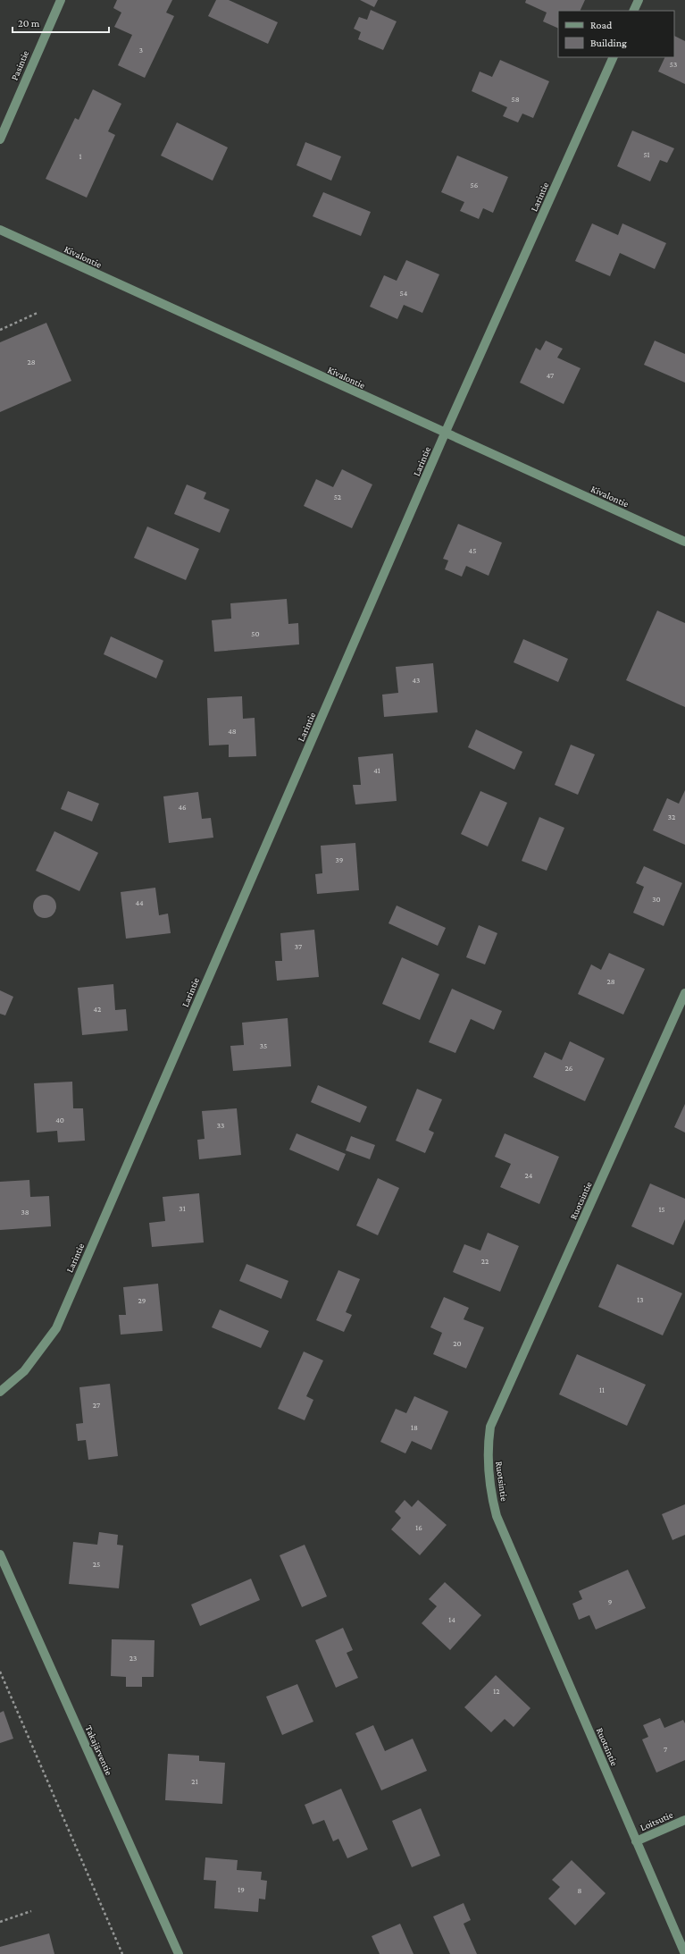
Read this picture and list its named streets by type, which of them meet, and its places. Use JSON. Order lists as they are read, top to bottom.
{
  "streets": {
    "street": [
      "Pasintie",
      "Larintie",
      "Kivalontie",
      "Ruotsintie",
      "Takajärventie",
      "Loitsutie"
    ]
  },
  "crossings": [
    ["Larintie", "Kivalontie"],
    ["Ruotsintie", "Loitsutie"]
  ],
  "house_numbers": [
    "3",
    "53",
    "58",
    "51",
    "1",
    "56",
    "54",
    "28",
    "47",
    "52",
    "45",
    "50",
    "43",
    "48",
    "41",
    "46",
    "32",
    "39",
    "30",
    "44",
    "37",
    "28",
    "42",
    "35",
    "26",
    "40",
    "33",
    "24",
    "31",
    "15",
    "38",
    "22",
    "13",
    "29",
    "20",
    "11",
    "27",
    "18",
    "16",
    "25",
    "9",
    "14",
    "23",
    "12",
    "7",
    "21",
    "19",
    "8"
  ],
  "legend": ["Road", "Building"],
  "scale_bar": "20 m"
}
